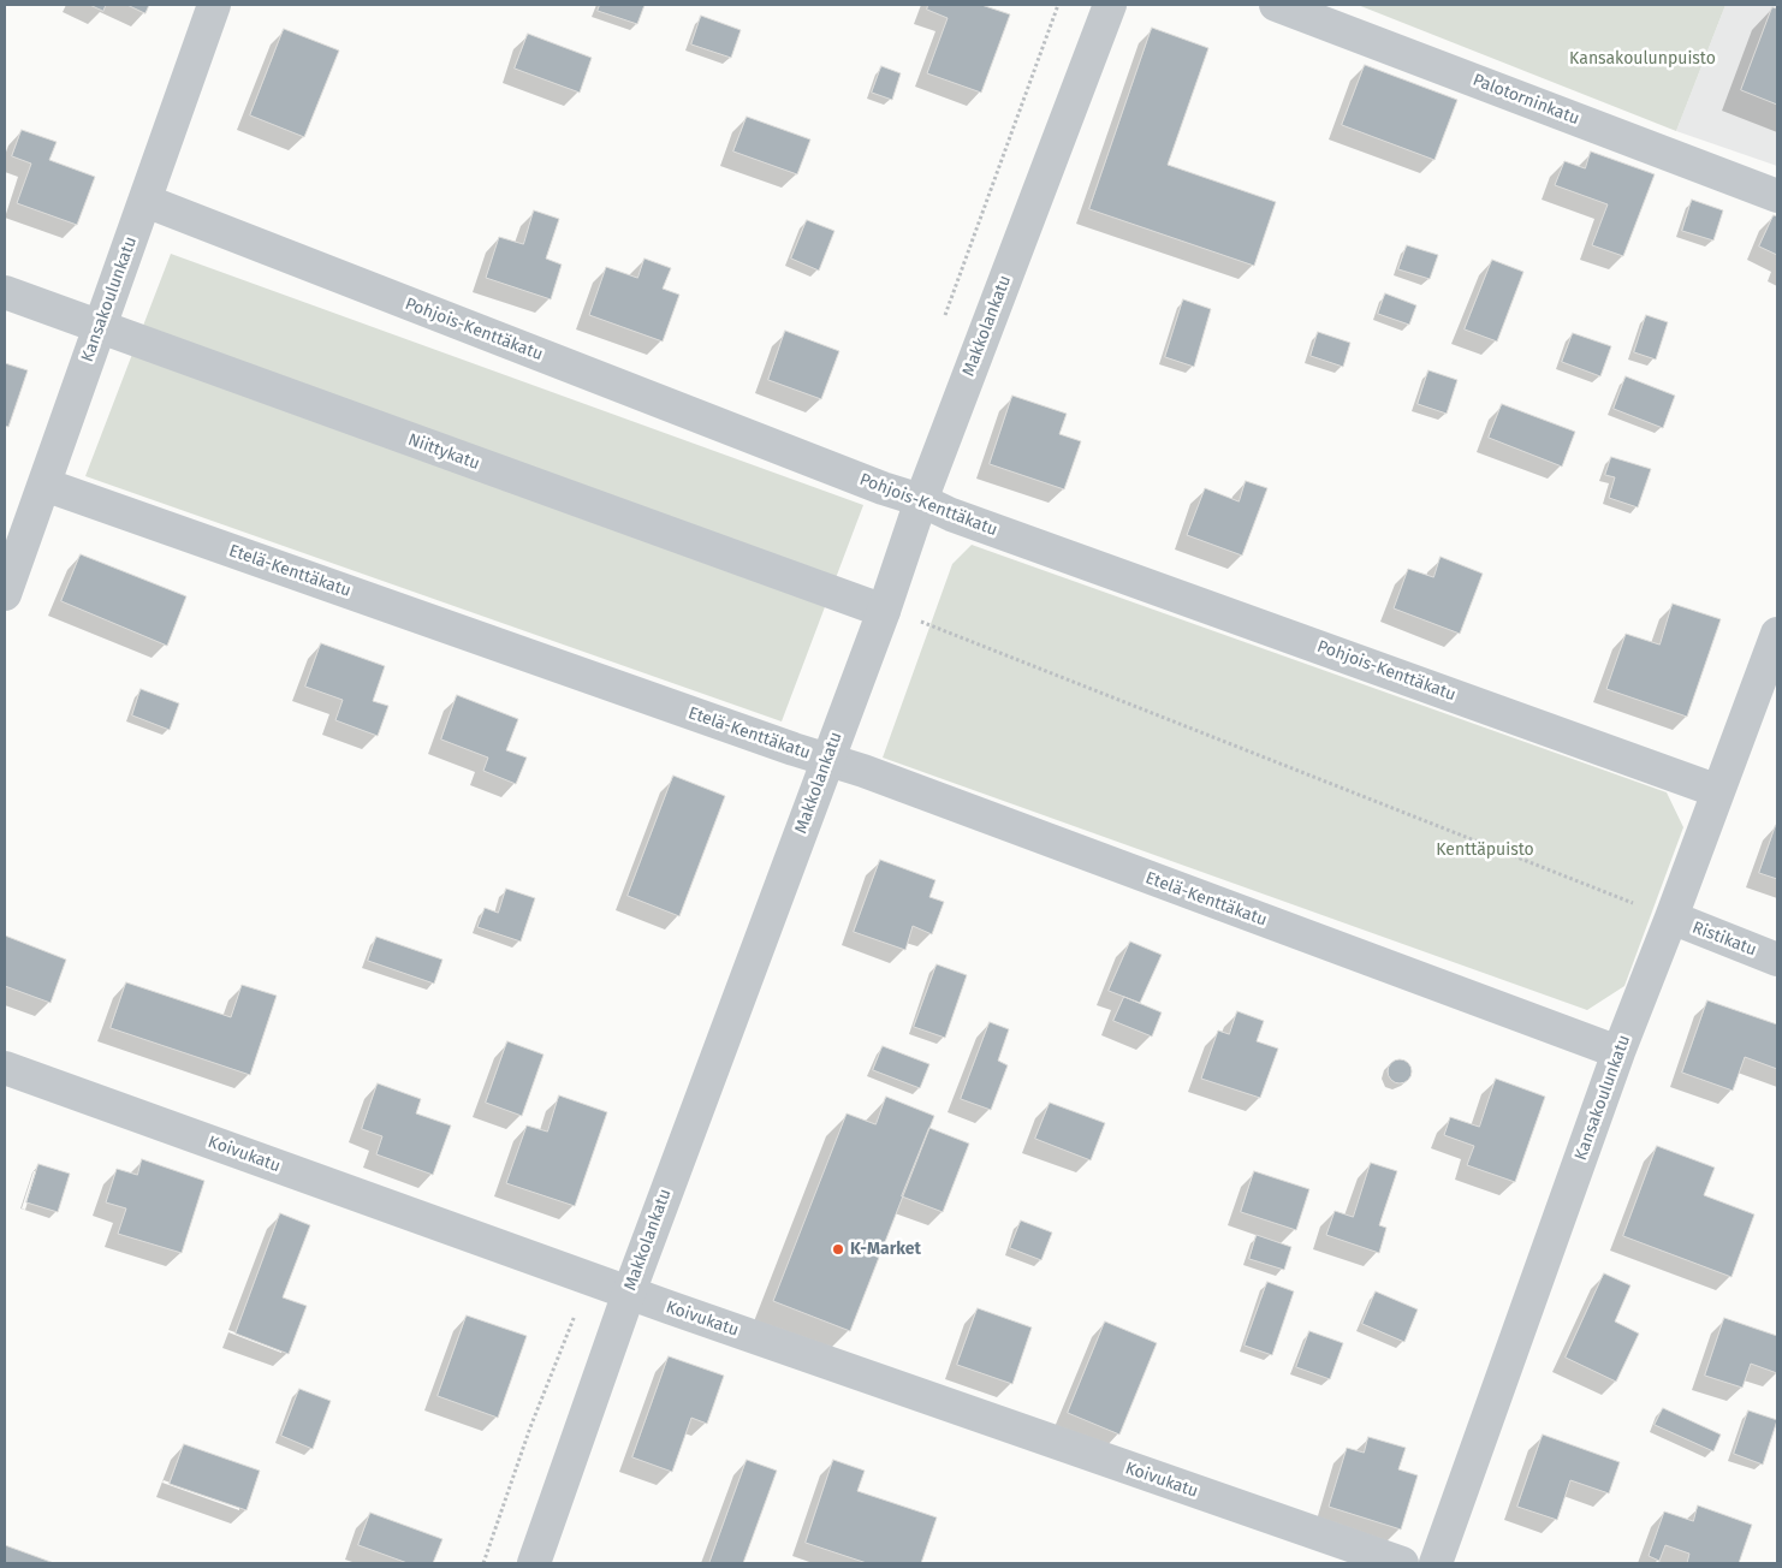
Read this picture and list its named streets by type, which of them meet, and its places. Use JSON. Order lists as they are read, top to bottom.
{
  "streets": {
    "street": [
      "Palotorninkatu",
      "Kansakoulunkatu",
      "Makkolankatu",
      "Pohjois-Kenttäkatu",
      "Niittykatu",
      "Etelä-Kenttäkatu",
      "Ristikatu",
      "Koivukatu"
    ]
  },
  "crossings": [
    ["Kansakoulunkatu", "Pohjois-Kenttäkatu"],
    ["Kansakoulunkatu", "Niittykatu"],
    ["Kansakoulunkatu", "Etelä-Kenttäkatu"],
    ["Kansakoulunkatu", "Ristikatu"],
    ["Makkolankatu", "Pohjois-Kenttäkatu"],
    ["Makkolankatu", "Niittykatu"],
    ["Makkolankatu", "Etelä-Kenttäkatu"],
    ["Makkolankatu", "Koivukatu"]
  ],
  "parks": ["Kansakoulunpuisto", "Kenttäpuisto"],
  "places": ["K-Market"]
}
